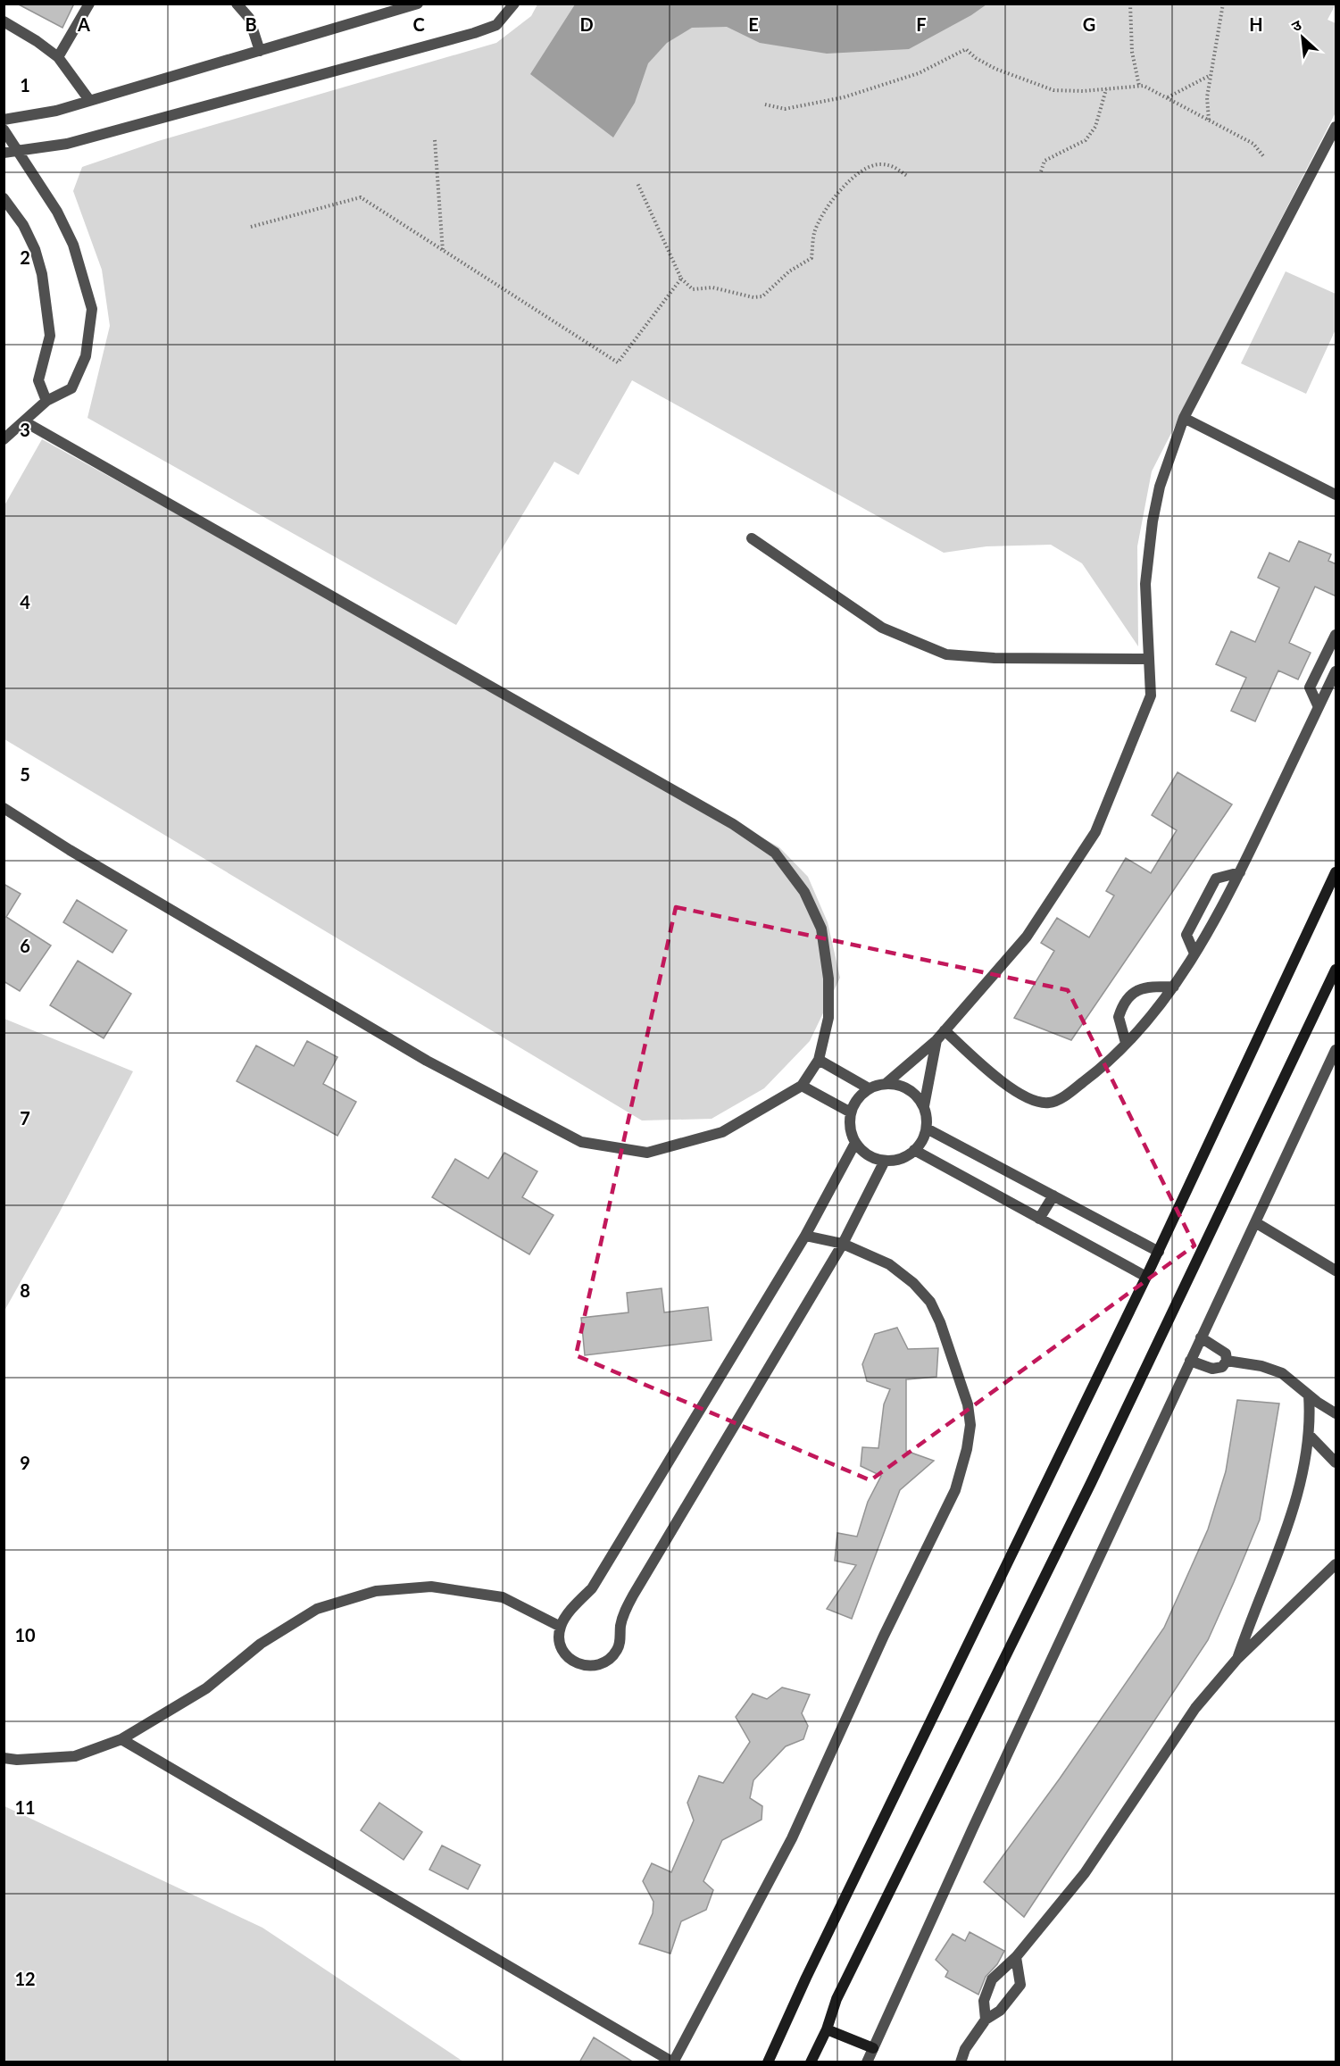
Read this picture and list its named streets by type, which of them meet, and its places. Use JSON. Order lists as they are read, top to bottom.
{
  "north": "top left",
  "grid": {
    "columns": [
      "A",
      "B",
      "C",
      "D",
      "E",
      "F",
      "G",
      "H"
    ],
    "rows": [
      "1",
      "2",
      "3",
      "4",
      "5",
      "6",
      "7",
      "8",
      "9",
      "10",
      "11",
      "12"
    ]
  }
}
